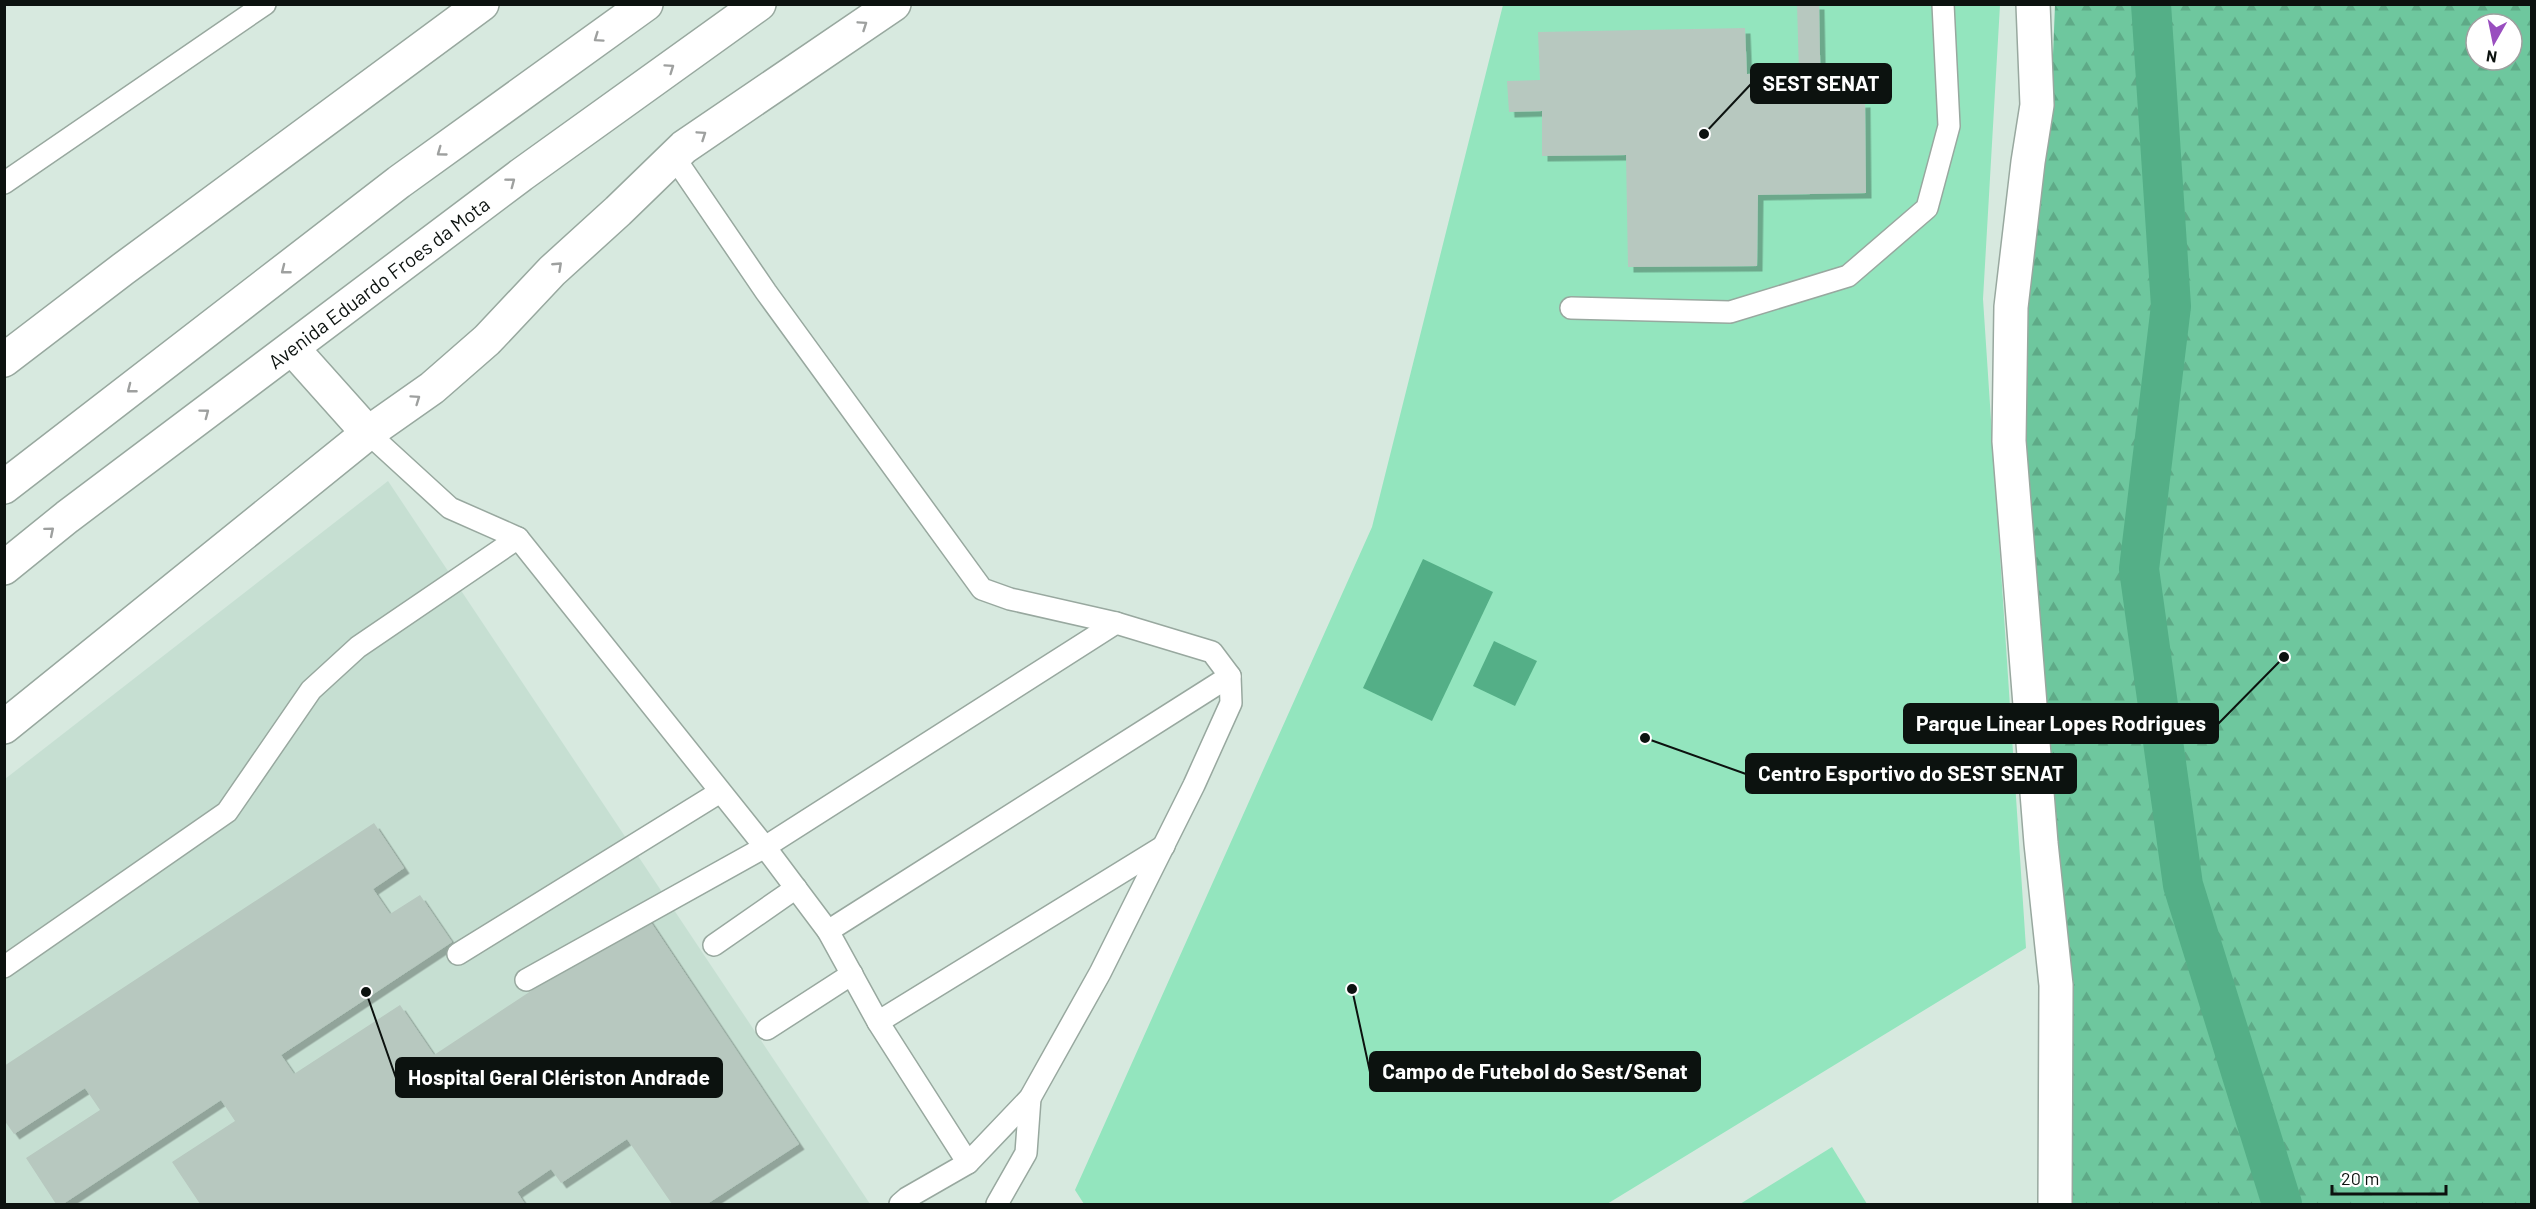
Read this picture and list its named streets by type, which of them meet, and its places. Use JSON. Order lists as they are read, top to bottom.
{
  "streets": {
    "main road": ["Avenida Eduardo Froes da Mota"]
  },
  "places": [
    "SEST SENAT",
    "Parque Linear Lopes Rodrigues",
    "Centro Esportivo do SEST SENAT",
    "Campo de Futebol do Sest/Senat",
    "Hospital Geral Clériston Andrade"
  ],
  "scale_bar": "20 m",
  "north": "bottom"
}
